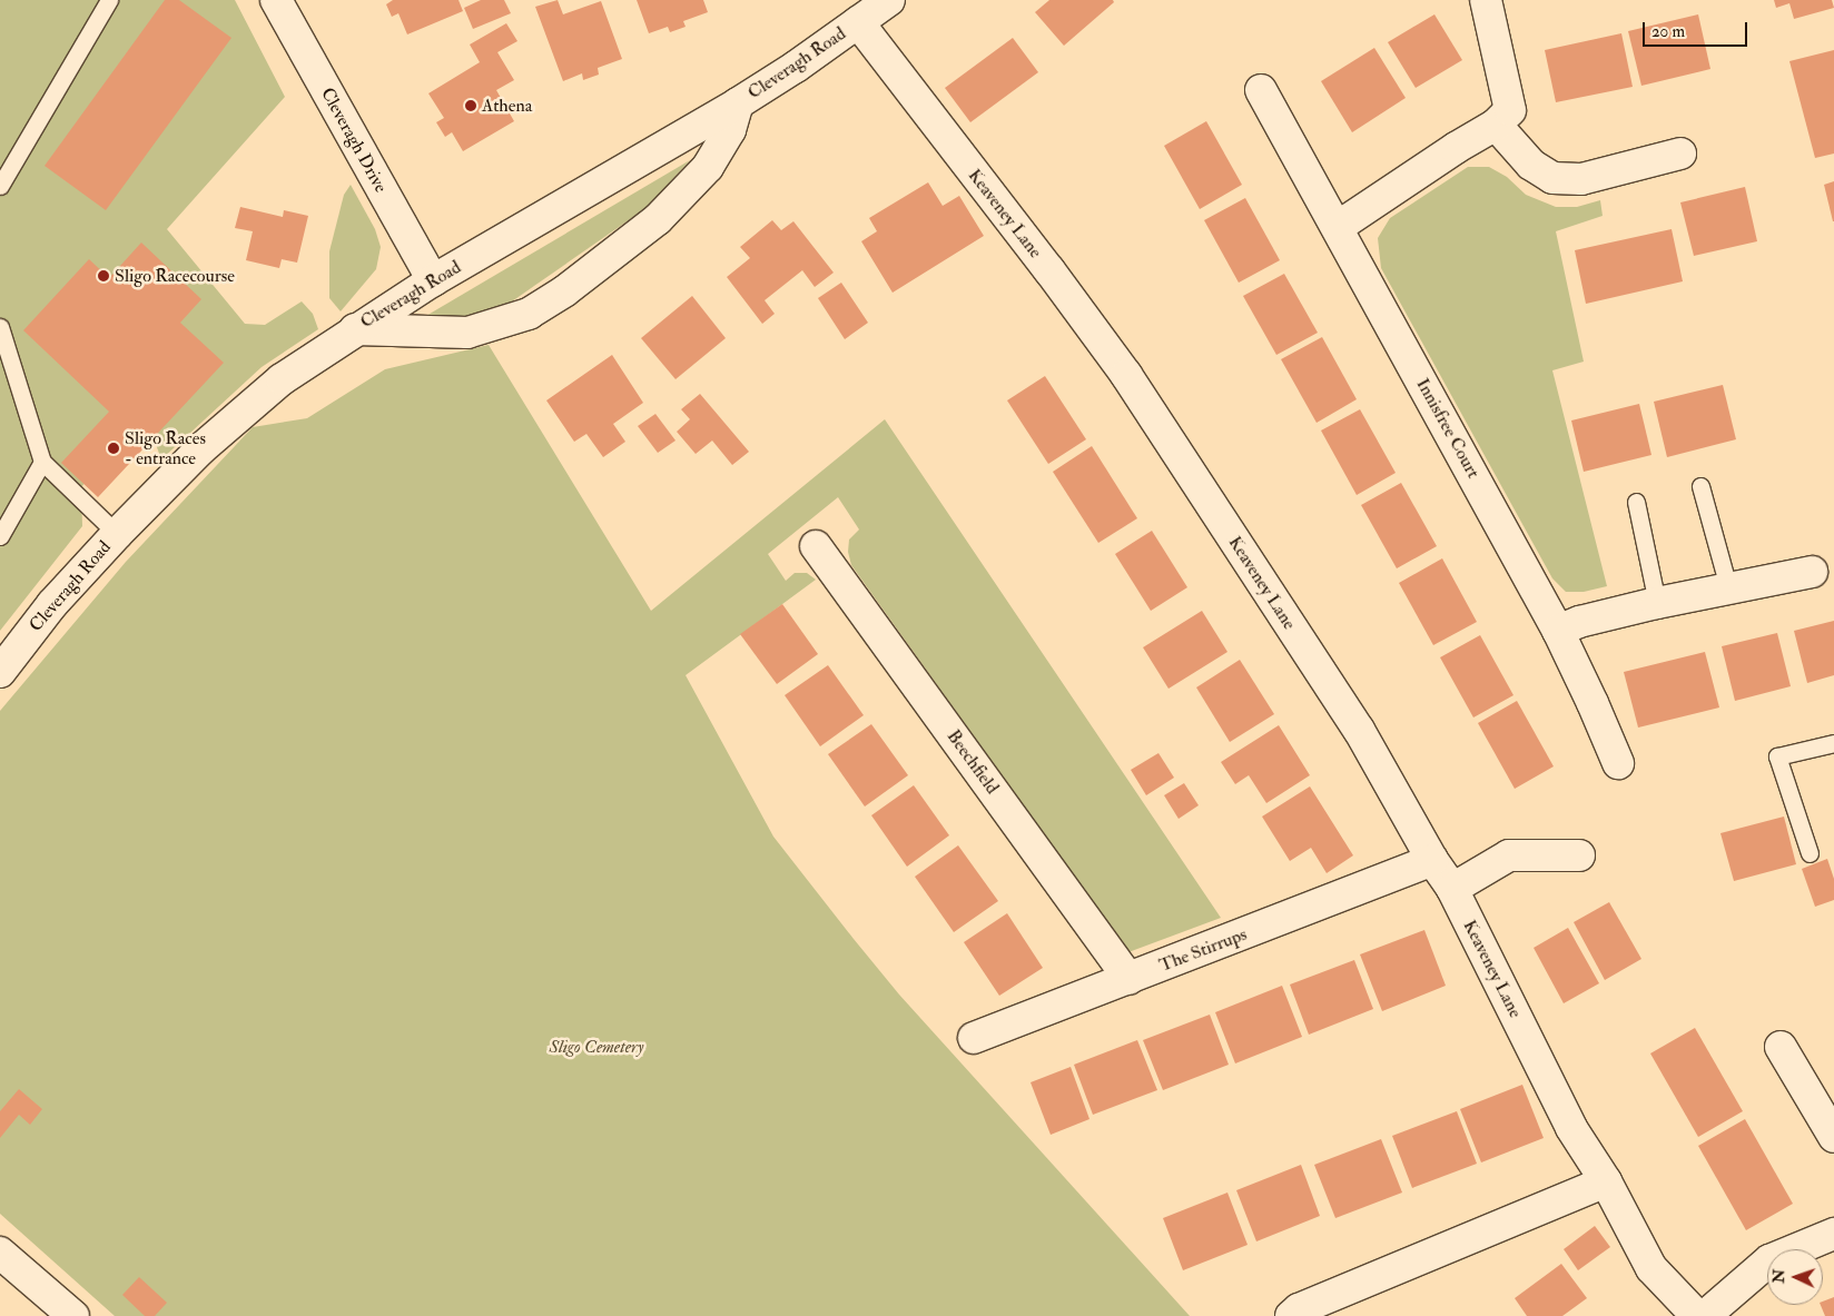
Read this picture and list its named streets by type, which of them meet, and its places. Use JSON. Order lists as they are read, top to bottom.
{
  "streets": {
    "street": [
      "Cleveragh Road",
      "Cleveragh Drive",
      "Keaveney Lane",
      "Innisfree Court",
      "Beechfield",
      "The Stirrups"
    ]
  },
  "crossings": [
    ["Cleveragh Road", "Cleveragh Drive"],
    ["Cleveragh Road", "Keaveney Lane"],
    ["Keaveney Lane", "The Stirrups"],
    ["Beechfield", "The Stirrups"]
  ],
  "parks": ["Sligo Cemetery"],
  "places": ["Athena", "Sligo Racecourse", "Sligo Races - entrance"],
  "scale_bar": "20 m",
  "north": "left"
}
